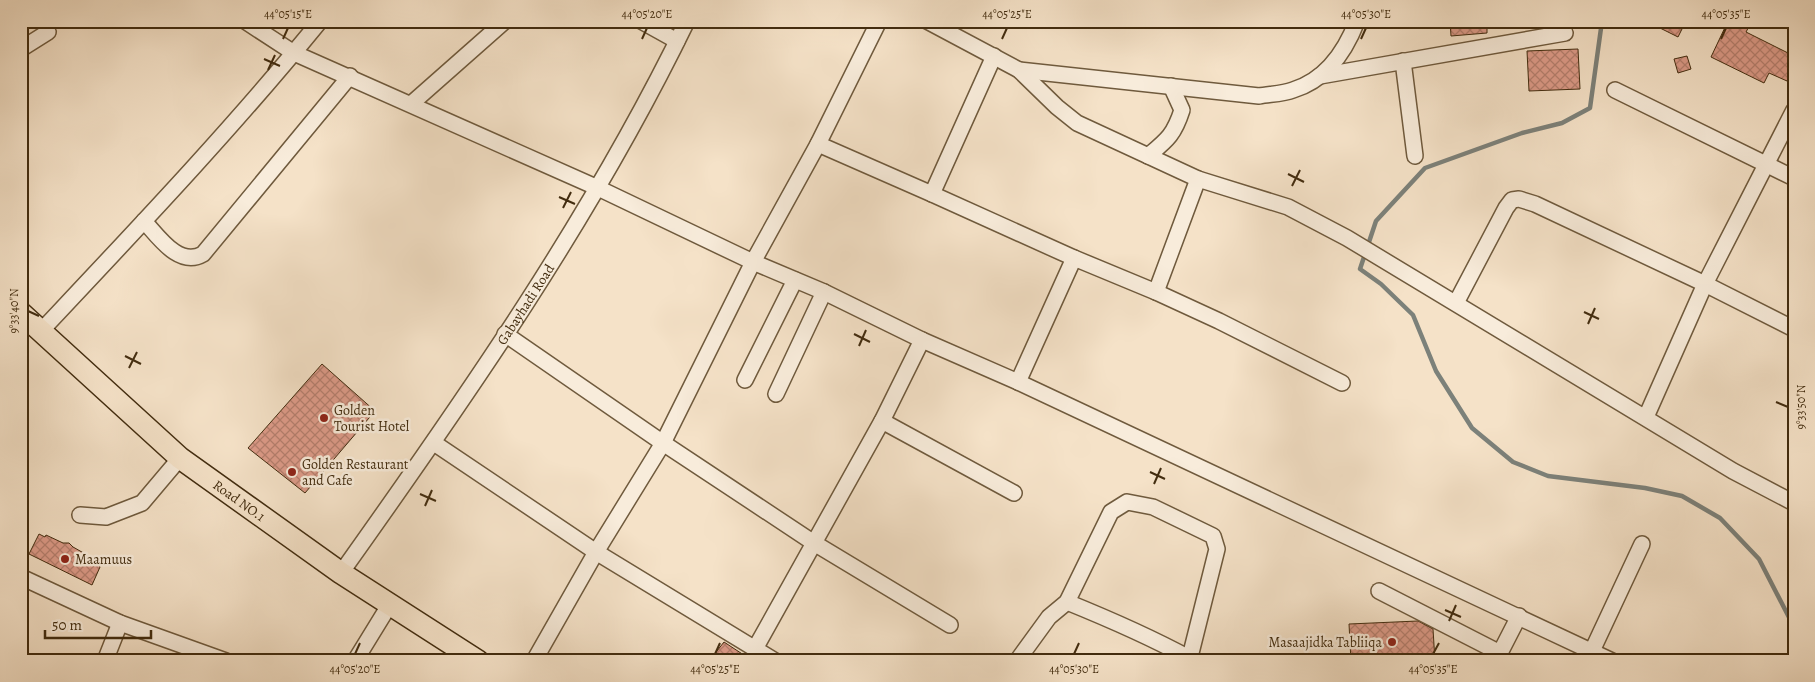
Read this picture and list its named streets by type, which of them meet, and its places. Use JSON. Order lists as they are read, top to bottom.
{
  "streets": {
    "highway": ["Road NO.1"],
    "street": ["Gabayhadi Road"]
  },
  "crossings": [
    ["Gabayhadi Road", "Road NO.1"]
  ],
  "places": [
    "Golden Tourist Hotel",
    "Golden Restaurant and Cafe",
    "Maamuus",
    "Masaajidka Tabliiqa"
  ],
  "scale_bar": "50 m",
  "coordinates": [
    "44°05'15\"E",
    "44°05'20\"E",
    "44°05'25\"E",
    "44°05'30\"E",
    "44°05'35\"E",
    "9°33'40\"N",
    "9°33'50\"N"
  ]
}
